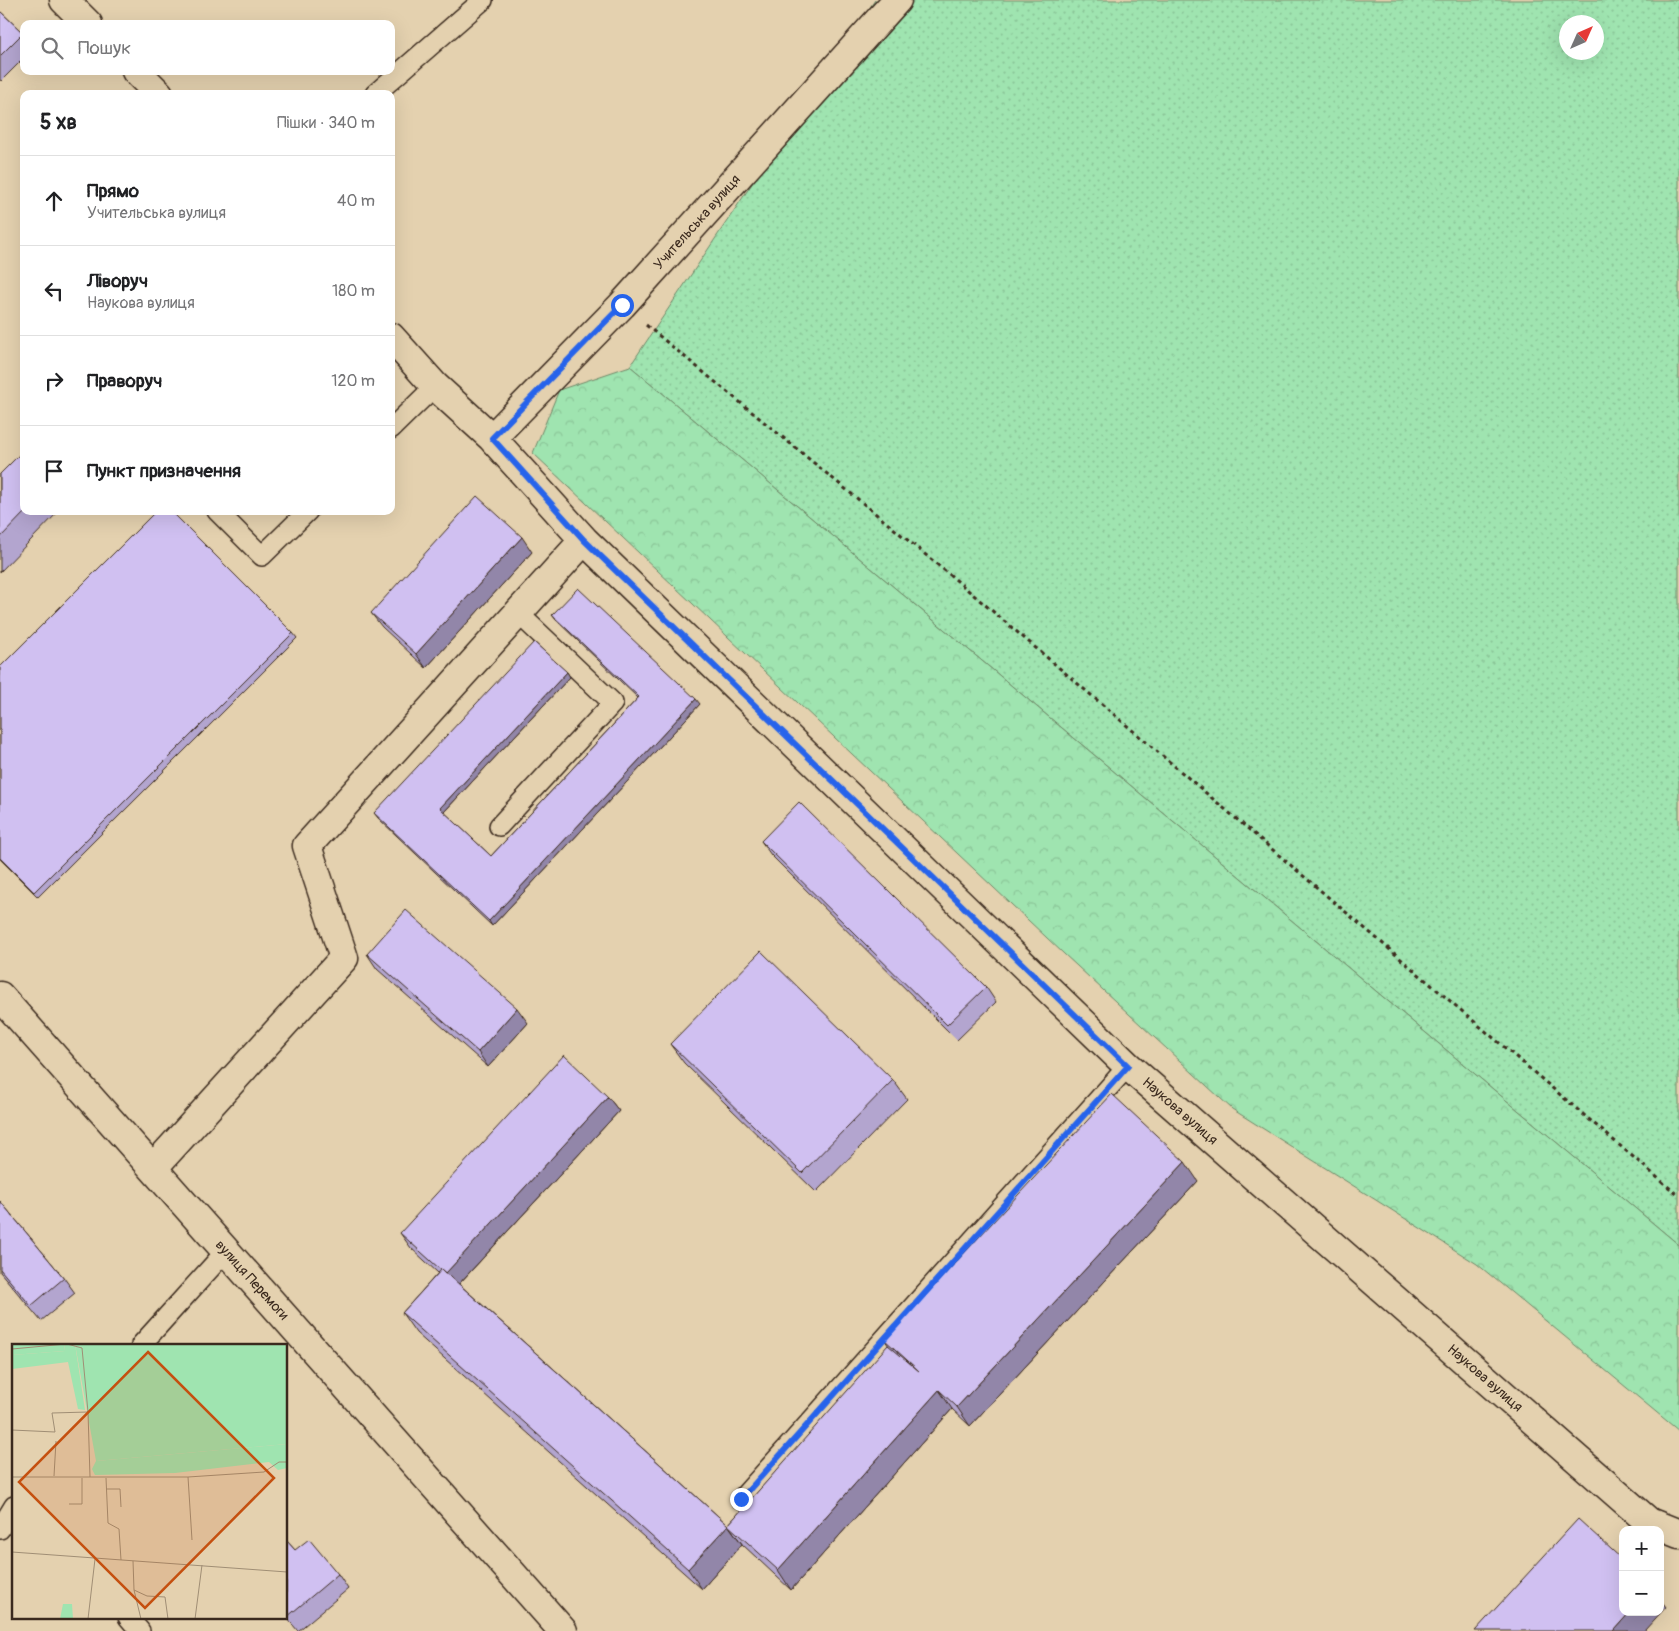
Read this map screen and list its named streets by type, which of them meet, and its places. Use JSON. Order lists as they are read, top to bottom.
{
  "streets": {
    "street": ["Учительська вулиця", "Наукова вулиця", "вулиця Перемоги"]
  },
  "crossings": [
    ["Учительська вулиця", "Наукова вулиця"]
  ],
  "north": "top right",
  "page": {
    "search": "Пошук",
    "heading": ["5 хв", "Пішки · 340 m"],
    "list": [
      ["Прямо", "Учительська вулиця", "40 m"],
      ["Ліворуч", "Наукова вулиця", "180 m"],
      ["Праворуч", "120 m"],
      "Пункт призначення"
    ],
    "map_buttons": ["+", "−"]
  }
}
